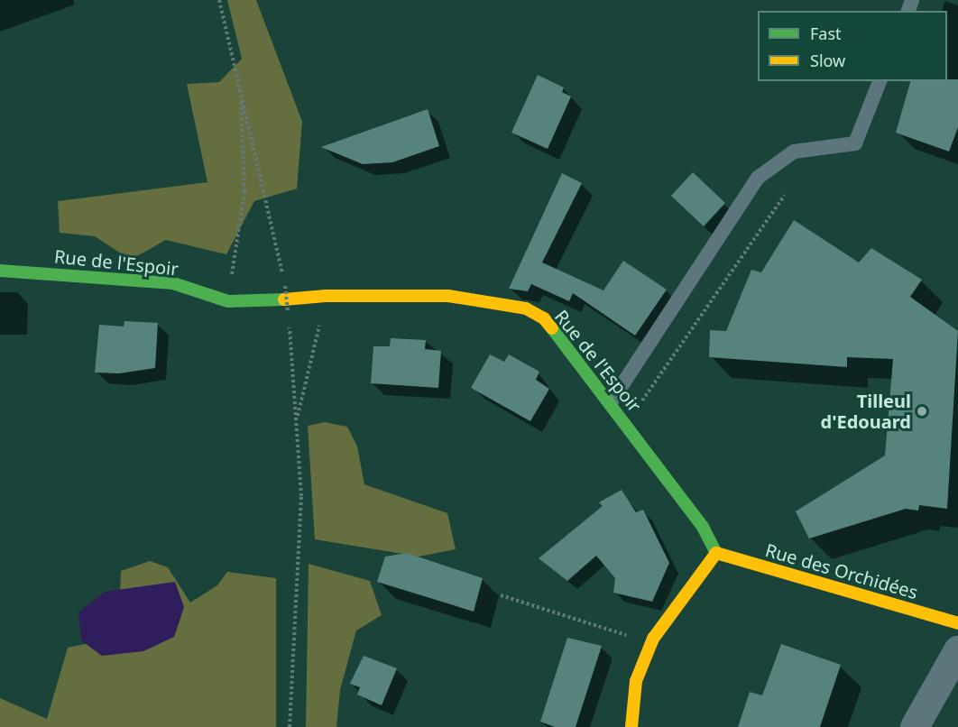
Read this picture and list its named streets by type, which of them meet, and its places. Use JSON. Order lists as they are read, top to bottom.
{
  "streets": {
    "street": ["Rue de l'Espoir", "Rue des Orchidées"]
  },
  "crossings": [
    ["Rue de l'Espoir", "Rue des Orchidées"]
  ],
  "places": ["Tilleul d'Edouard"],
  "legend": ["Fast", "Slow"]
}
